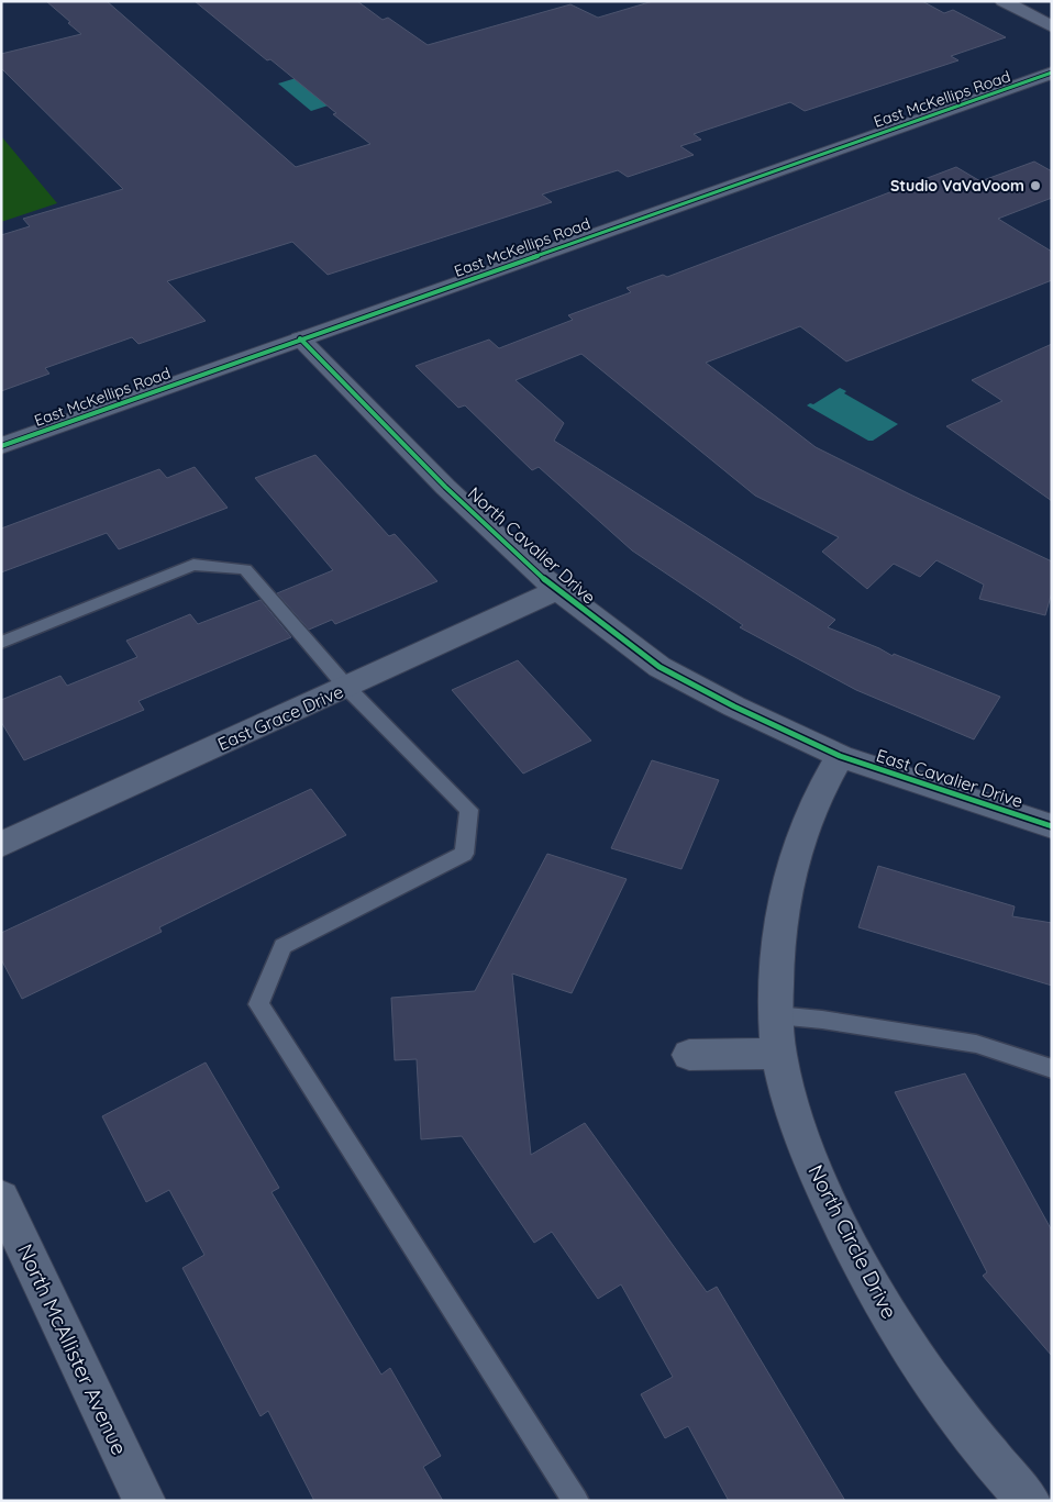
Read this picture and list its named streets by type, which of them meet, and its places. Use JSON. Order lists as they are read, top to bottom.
{
  "streets": {
    "street": [
      "East McKellips Road",
      "North Cavalier Drive",
      "East Grace Drive",
      "East Cavalier Drive",
      "North Circle Drive",
      "North McAllister Avenue"
    ]
  },
  "crossings": [
    ["East McKellips Road", "North Cavalier Drive"],
    ["North Cavalier Drive", "East Grace Drive"],
    ["North Cavalier Drive", "East Cavalier Drive"],
    ["North Cavalier Drive", "North Circle Drive"],
    ["East Cavalier Drive", "North Circle Drive"]
  ],
  "places": ["Studio VaVaVoom"]
}
